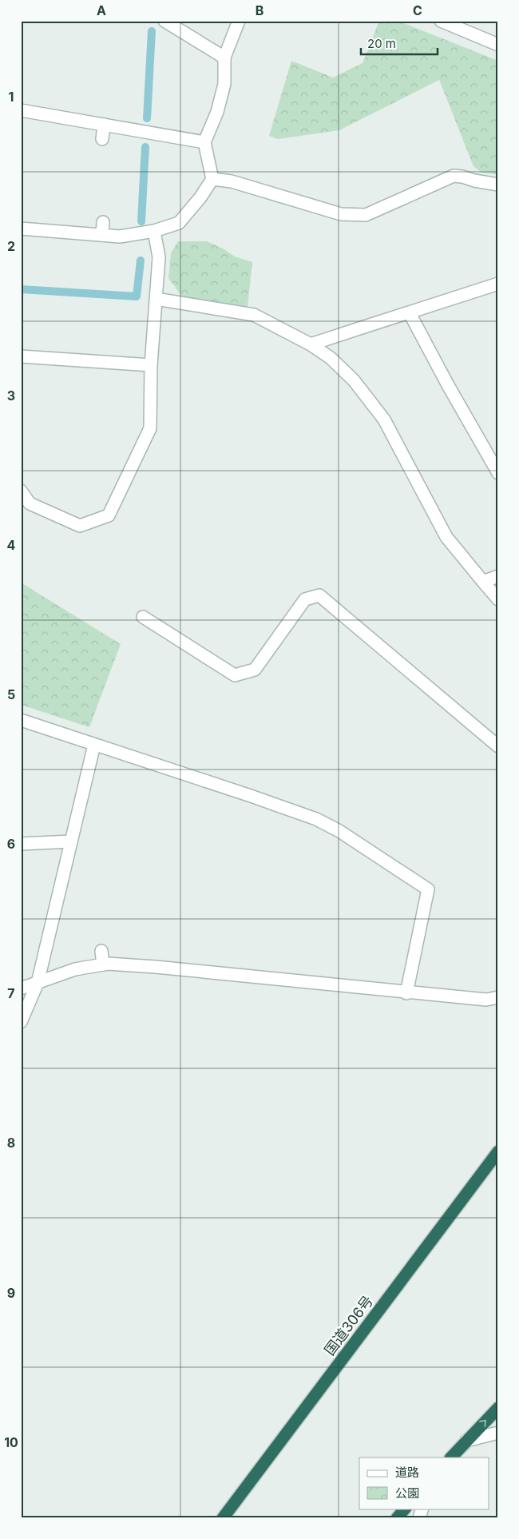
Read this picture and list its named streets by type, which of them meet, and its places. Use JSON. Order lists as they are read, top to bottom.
{
  "streets": {
    "highway": ["国道306号"]
  },
  "legend": ["道路", "公園"],
  "scale_bar": "20 m",
  "grid": {
    "columns": ["A", "B", "C"],
    "rows": [
      "1",
      "2",
      "3",
      "4",
      "5",
      "6",
      "7",
      "8",
      "9",
      "10"
    ]
  }
}
